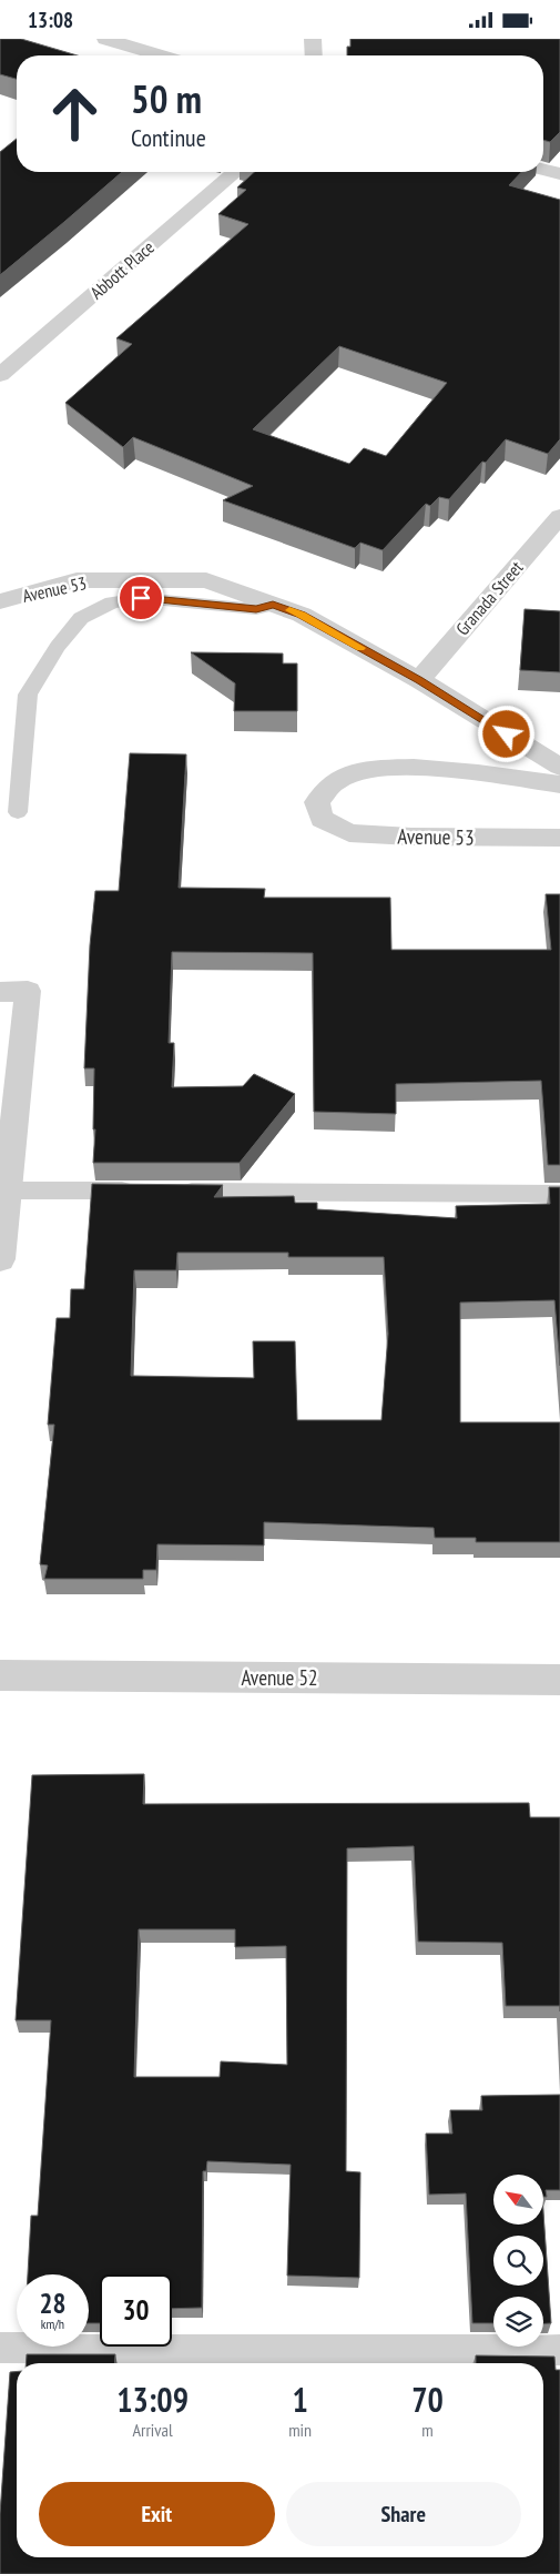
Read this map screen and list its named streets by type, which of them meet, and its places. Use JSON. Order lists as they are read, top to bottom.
{
  "streets": {
    "street": [
      "Abbott Place",
      "Avenue 53",
      "Granada Street",
      "Avenue 52"
    ]
  },
  "crossings": [
    ["Avenue 53", "Granada Street"]
  ],
  "north": "top left",
  "page": {
    "status": "13:08",
    "turn": ["50 m", "Continue"],
    "speed": "28 km/h",
    "limit": "30",
    "eta": [
      "13:09",
      "Arrival",
      "1",
      "min",
      "70",
      "m"
    ],
    "buttons": ["Exit", "Share"]
  }
}
